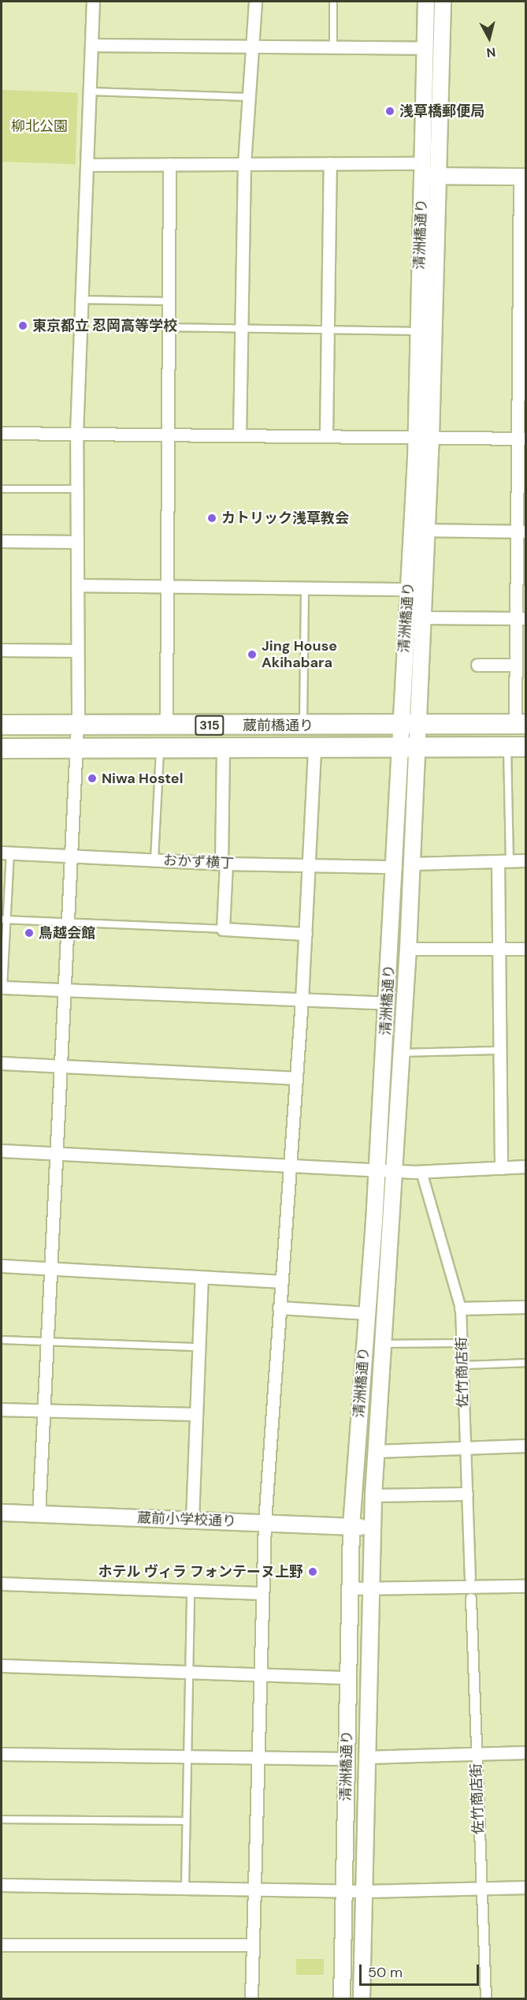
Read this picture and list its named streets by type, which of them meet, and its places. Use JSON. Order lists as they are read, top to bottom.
{
  "streets": {
    "main road": ["315", "蔵前橋通り"],
    "street": [
      "清洲橋通り",
      "おかず横丁",
      "佐竹商店街",
      "蔵前小学校通り"
    ]
  },
  "crossings": [
    ["清洲橋通り", "蔵前橋通り"],
    ["清洲橋通り", "おかず横丁"],
    ["清洲橋通り", "蔵前小学校通り"]
  ],
  "parks": ["柳北公園"],
  "places": [
    "浅草橋郵便局",
    "東京都立 忍岡高等学校",
    "カトリック浅草教会",
    "Jing House Akihabara",
    "Niwa Hostel",
    "鳥越会館",
    "ホテル ヴィラ フォンテーヌ上野"
  ],
  "scale_bar": "50 m",
  "north": "bottom"
}
